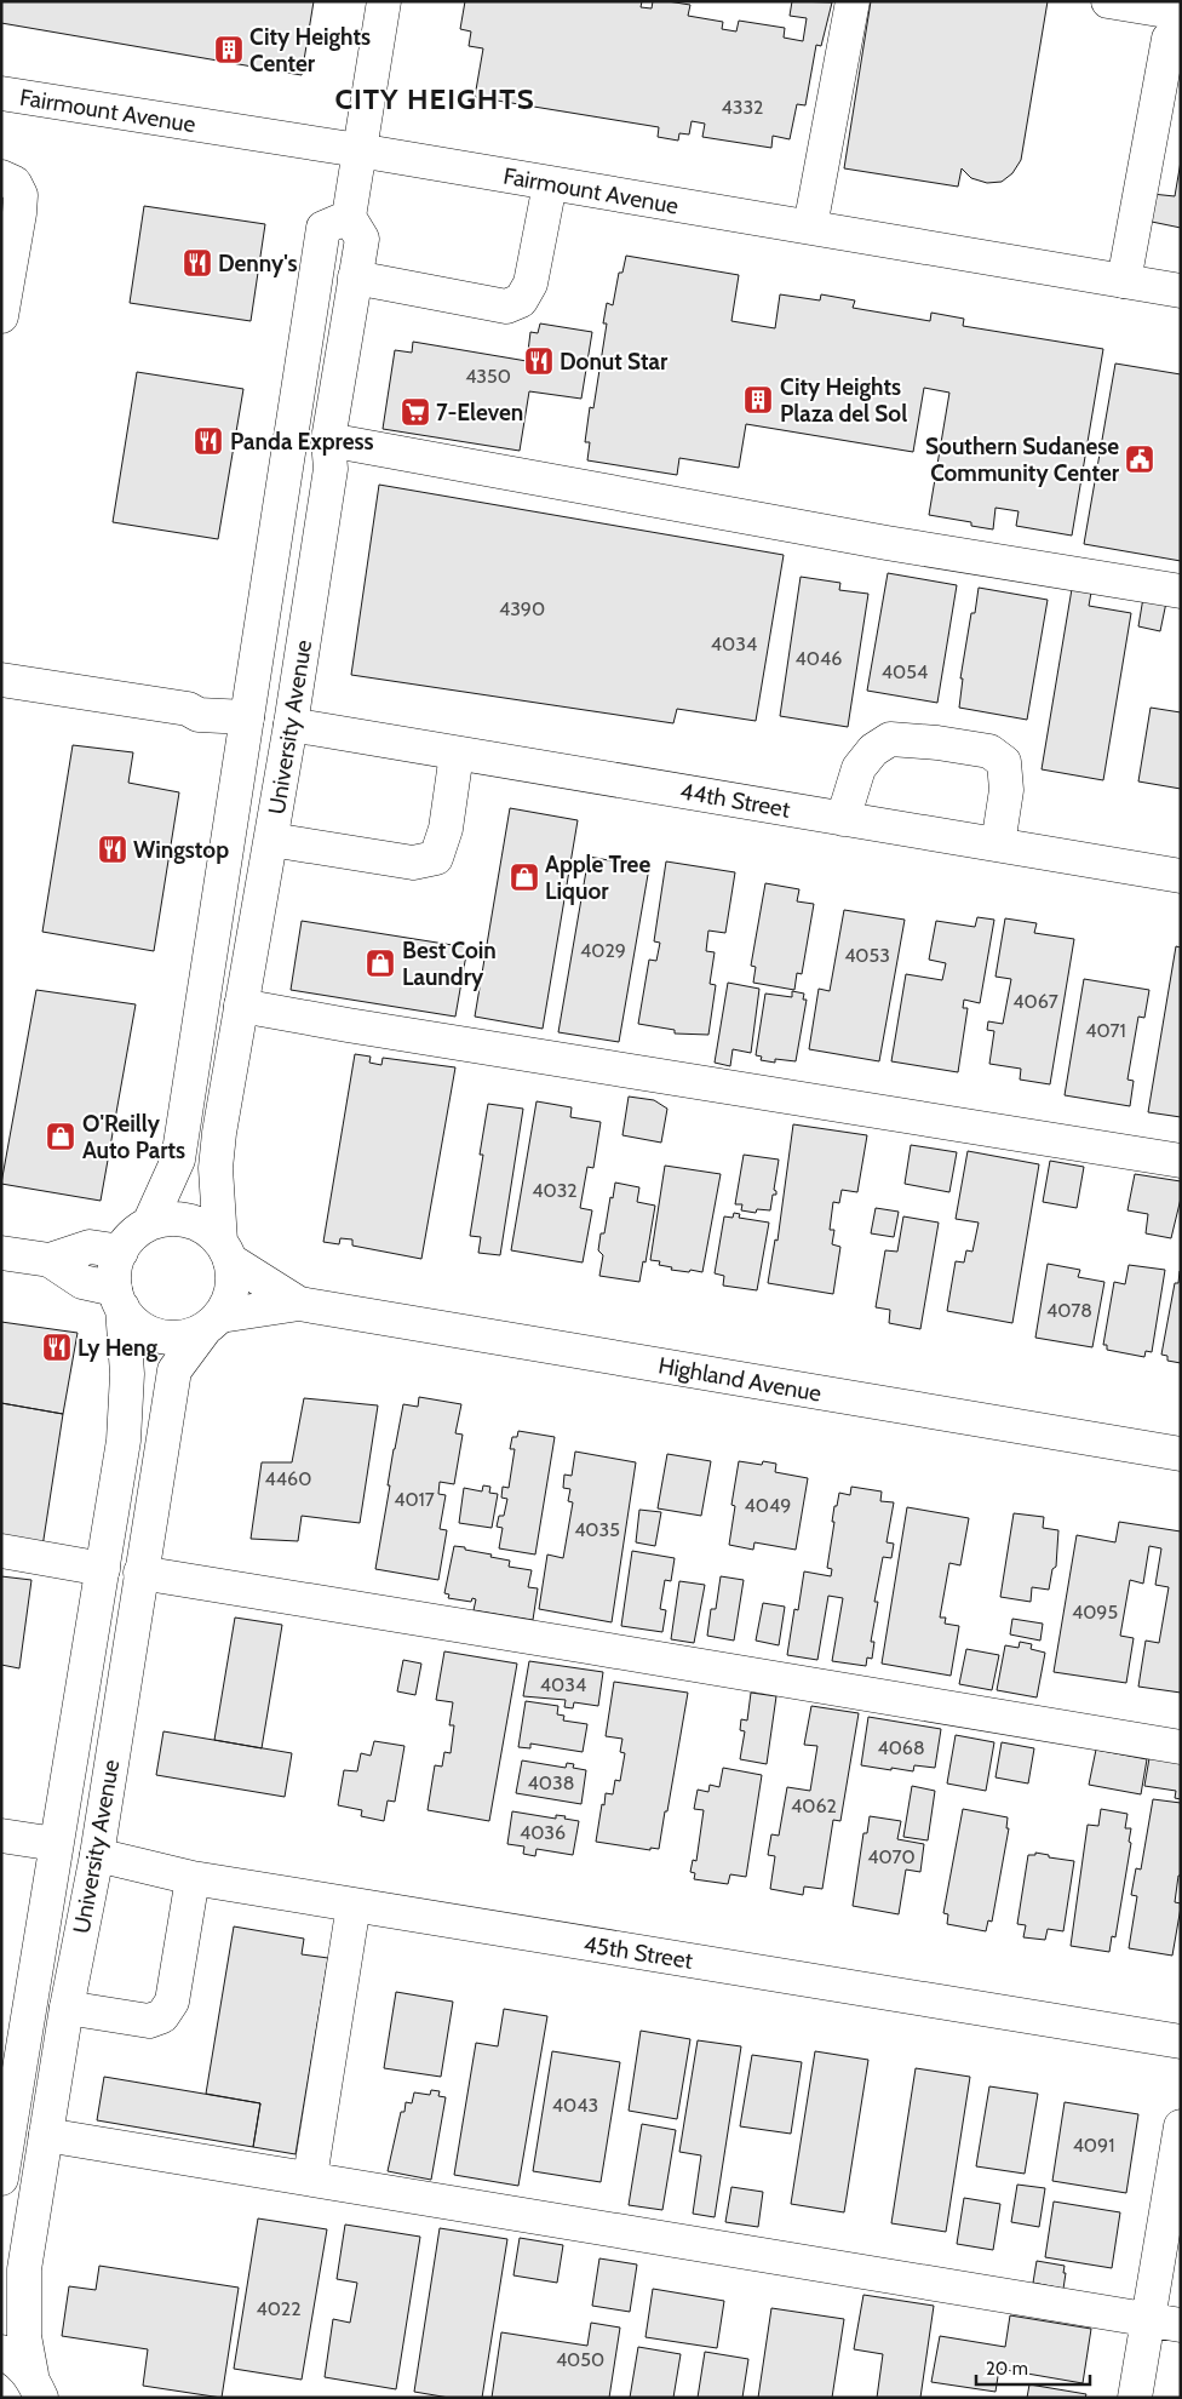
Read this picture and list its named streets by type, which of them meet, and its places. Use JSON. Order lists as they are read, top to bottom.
{
  "streets": {
    "main road": [
      "Fairmount Avenue",
      "University Avenue",
      "44th Street",
      "Highland Avenue",
      "45th Street"
    ]
  },
  "crossings": [
    ["University Avenue", "44th Street"],
    ["University Avenue", "Highland Avenue"],
    ["University Avenue", "45th Street"]
  ],
  "districts": ["CITY HEIGHTS"],
  "places": {
    "building": ["City Heights Center", "City Heights Plaza del Sol"],
    "restaurant": [
      "Denny's",
      "Donut Star",
      "Panda Express",
      "Wingstop",
      "Ly Heng"
    ],
    "supermarket": ["7-Eleven"],
    "public building": ["Southern Sudanese Community Center"],
    "shop": ["Apple Tree Liquor", "Best Coin Laundry", "O'Reilly Auto Parts"]
  },
  "house_numbers": [
    "4332",
    "4350",
    "4390",
    "4034",
    "4046",
    "4054",
    "4029",
    "4053",
    "4067",
    "4071",
    "4032",
    "4078",
    "4460",
    "4017",
    "4049",
    "4035",
    "4095",
    "4034",
    "4068",
    "4038",
    "4062",
    "4036",
    "4070",
    "4043",
    "4091",
    "4022",
    "4050"
  ],
  "scale_bar": "20 m"
}
